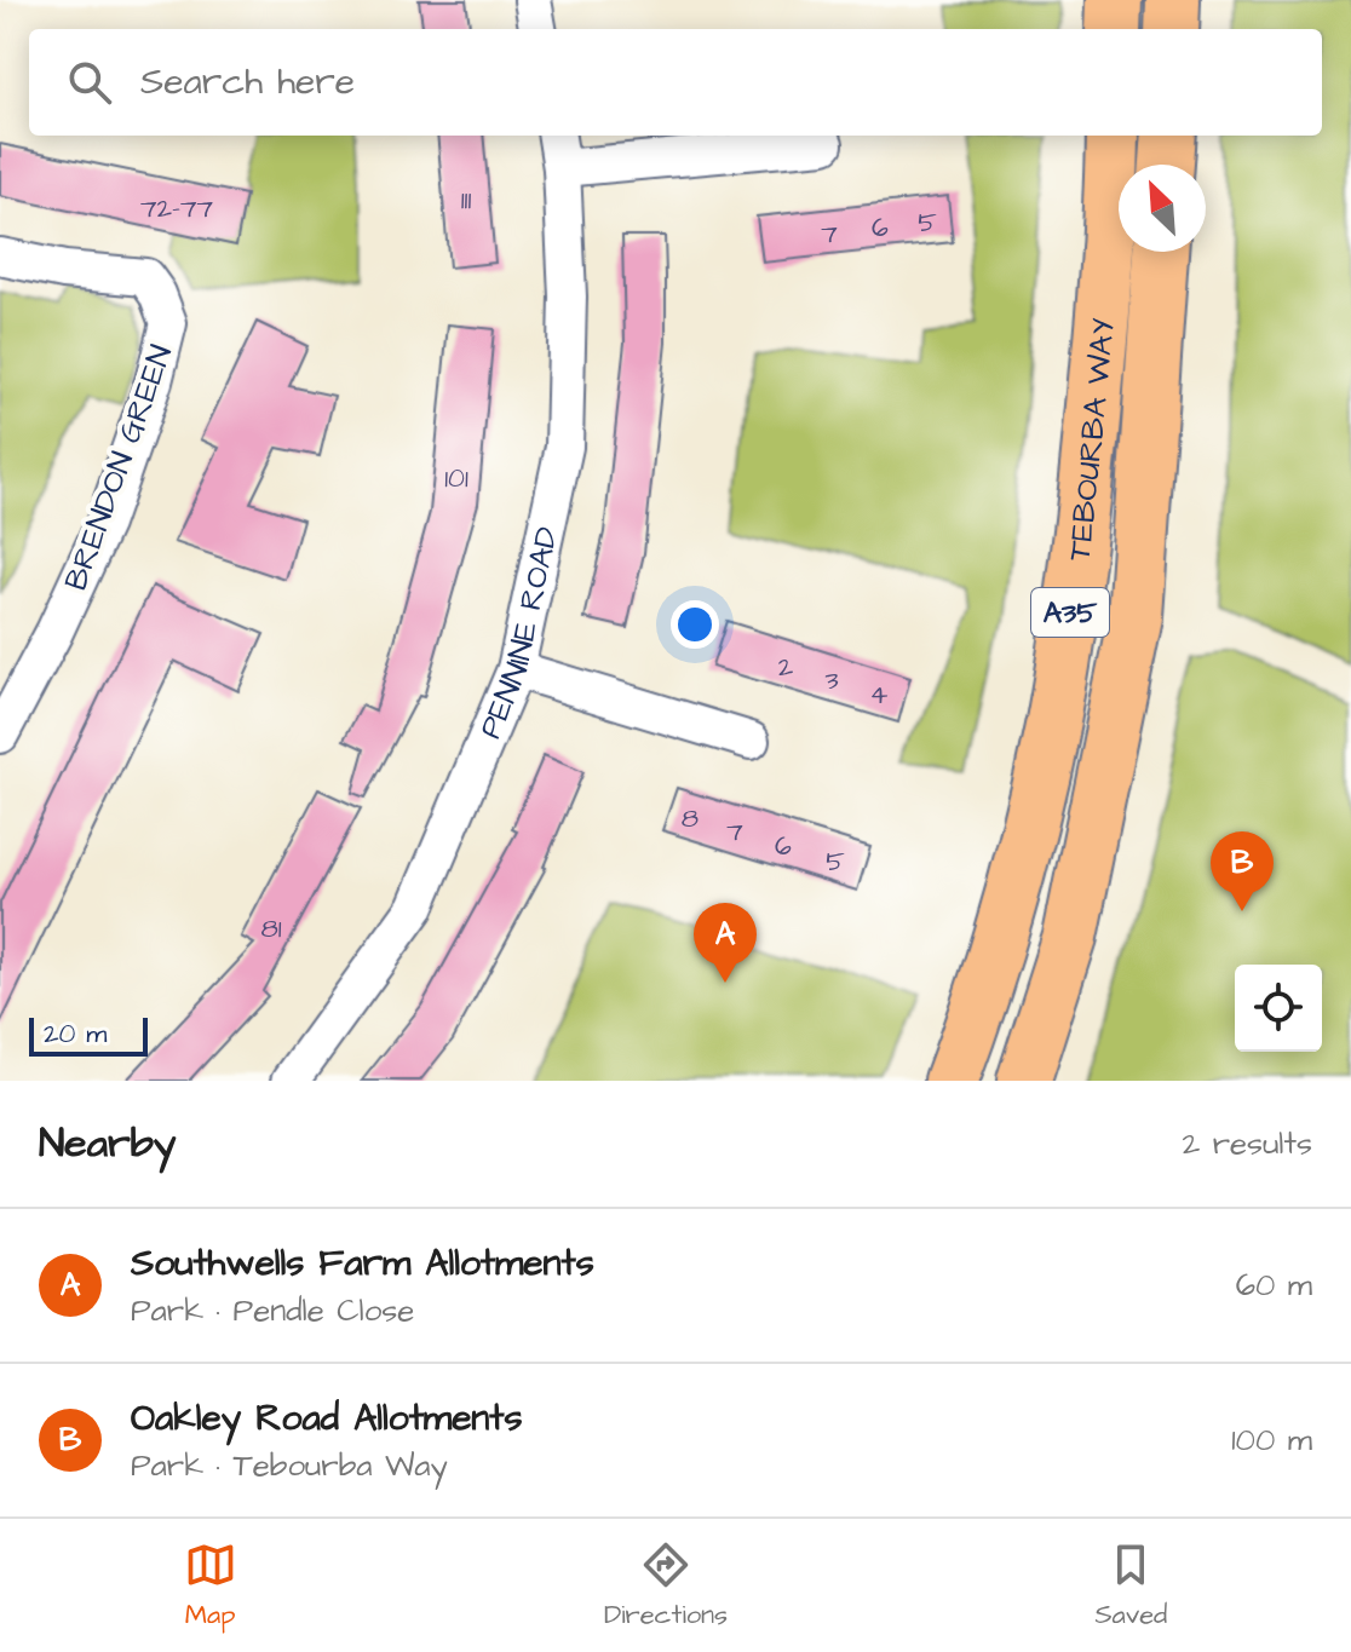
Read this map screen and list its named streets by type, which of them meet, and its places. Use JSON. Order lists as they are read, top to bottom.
{
  "streets": {
    "main road": ["TEBOURBA WAY", "A35"],
    "street": ["BRENDON GREEN", "PENNINE ROAD"]
  },
  "house_numbers": [
    "111",
    "72-77",
    "5",
    "6",
    "7",
    "101",
    "2",
    "3",
    "4",
    "8",
    "7",
    "6",
    "5",
    "81"
  ],
  "scale_bar": "20 m",
  "north": "top left",
  "page": {
    "search": "Search here",
    "pins": ["B", "A"],
    "scale": "20 m",
    "heading": ["Nearby", "2 results"],
    "list": [
      {
        "mark": "A",
        "name": "Southwells Farm Allotments",
        "note": "Park · Pendle Close",
        "value": "60 m"
      },
      {
        "mark": "B",
        "name": "Oakley Road Allotments",
        "note": "Park · Tebourba Way",
        "value": "100 m"
      }
    ],
    "nav": ["Map", "Directions", "Saved"]
  }
}
